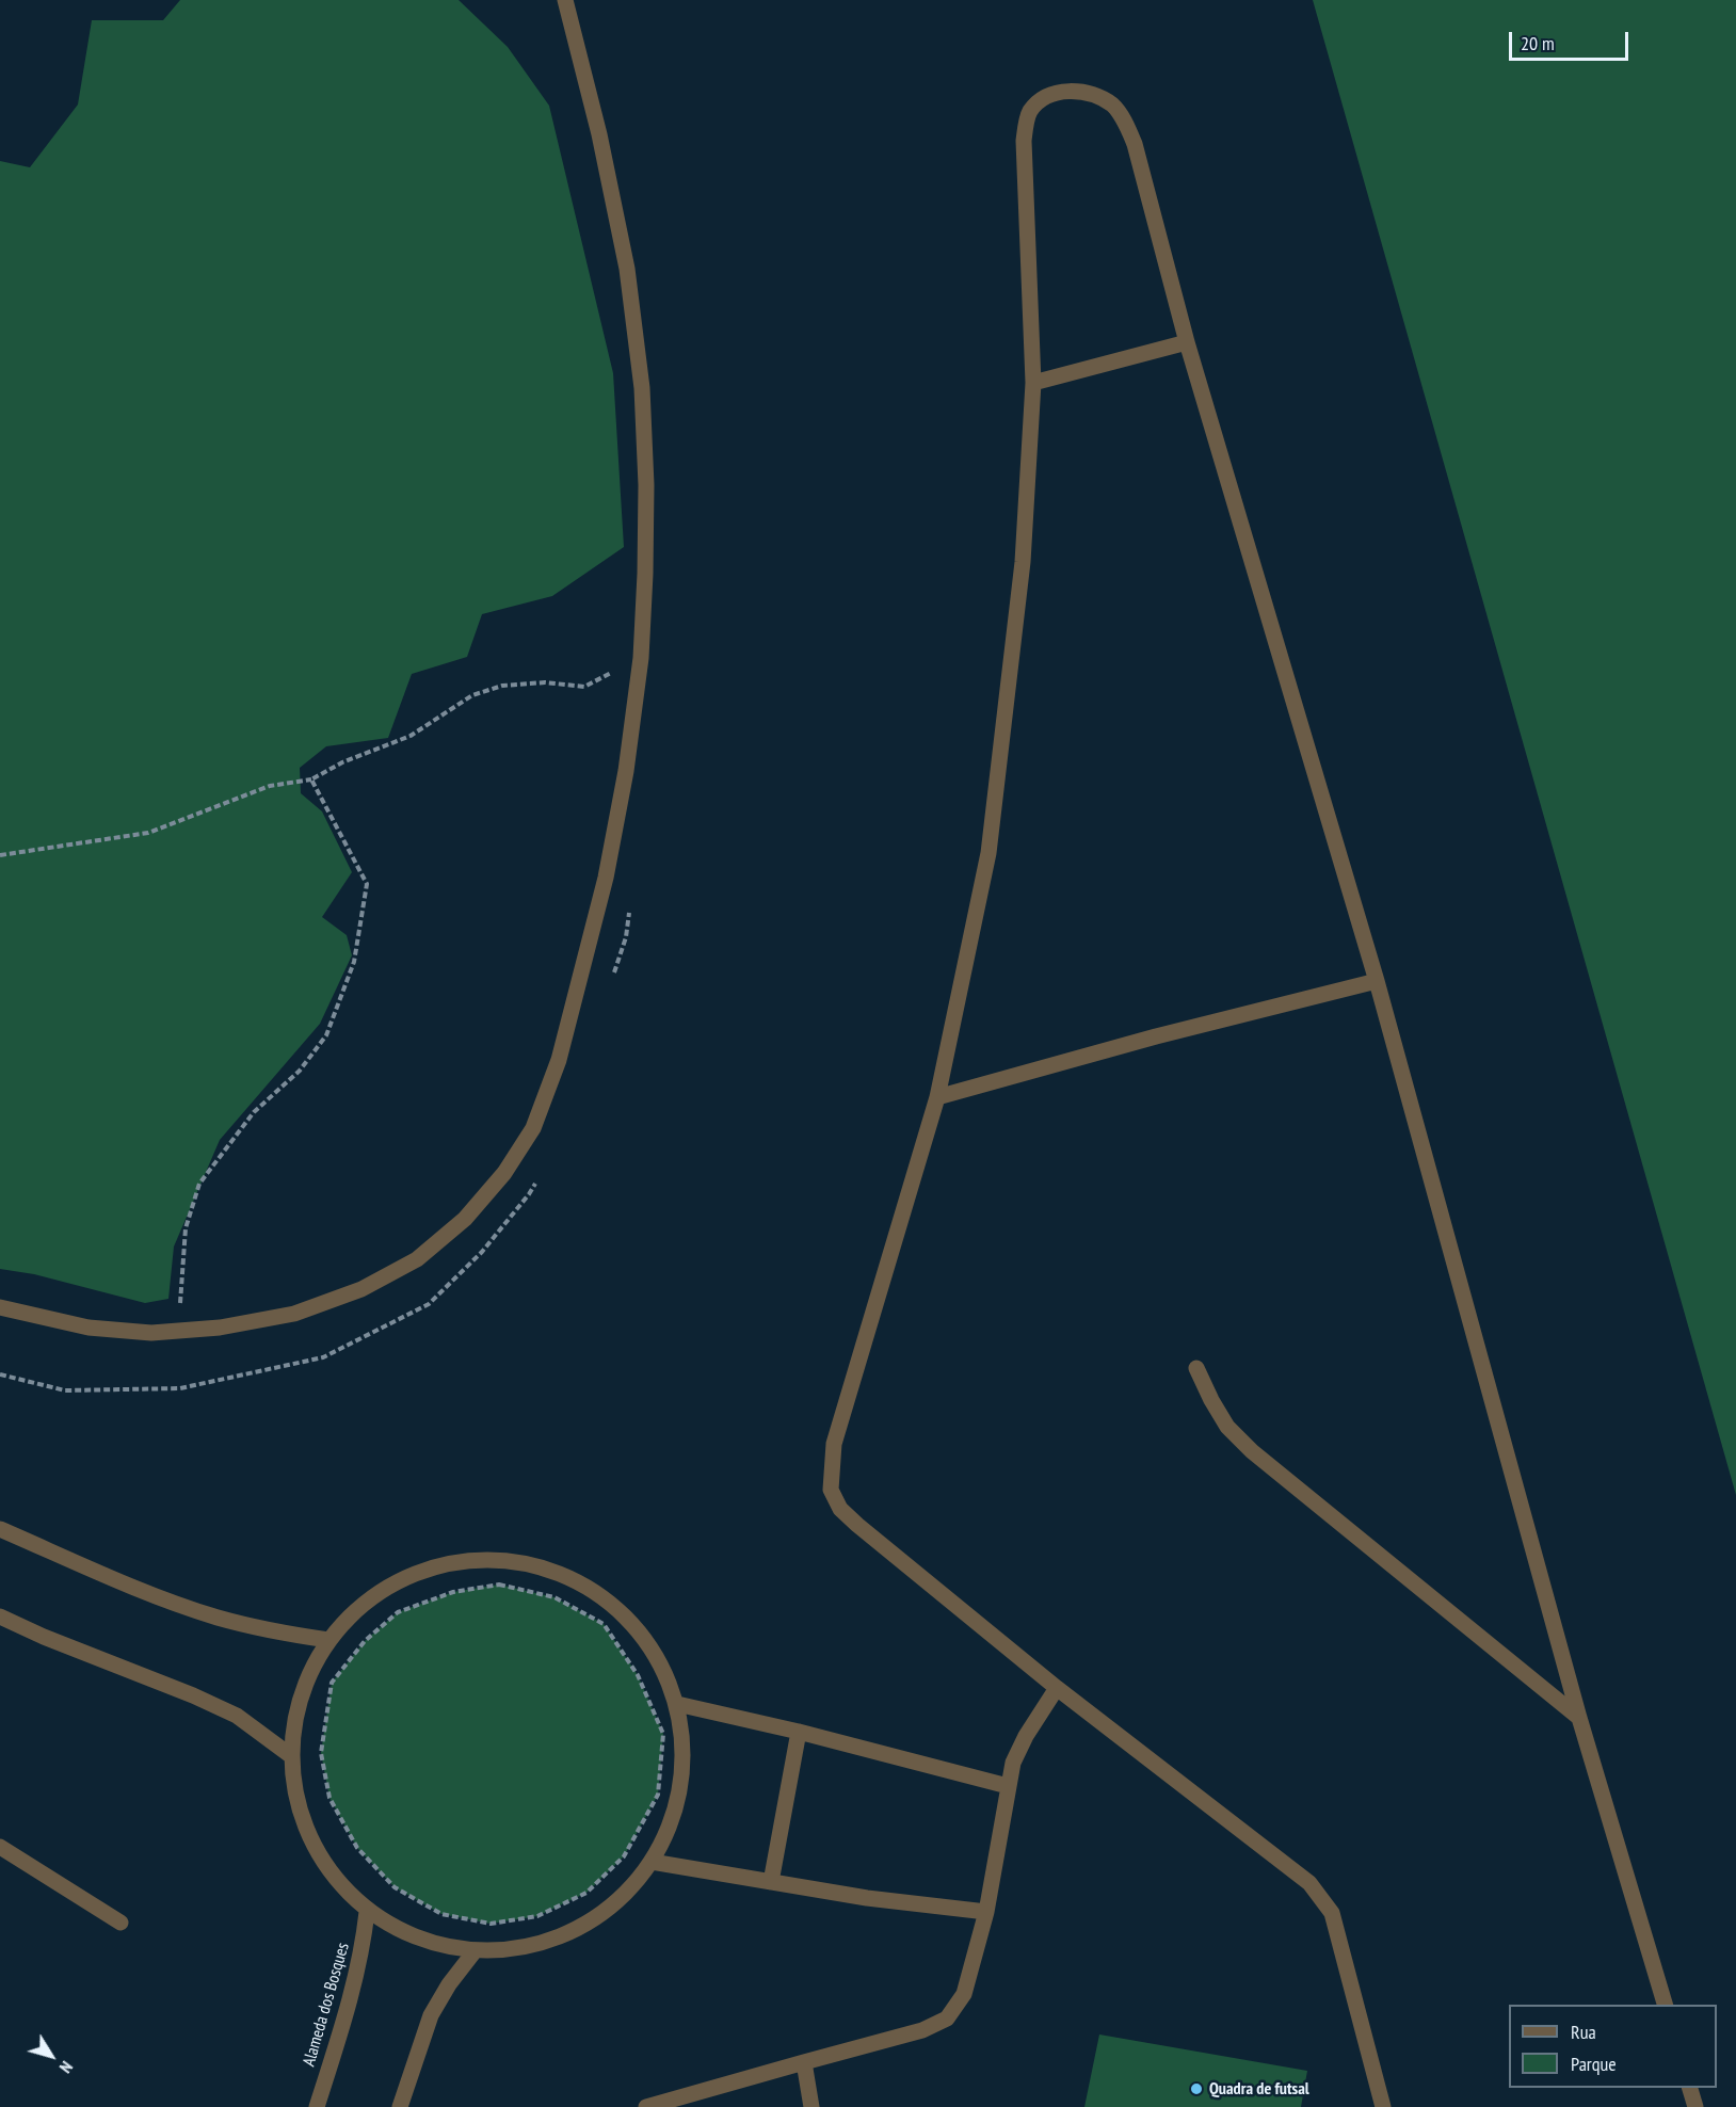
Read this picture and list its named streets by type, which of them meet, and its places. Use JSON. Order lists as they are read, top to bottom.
{
  "streets": {
    "street": ["Alameda dos Bosques"]
  },
  "places": ["Quadra de futsal"],
  "legend": ["Rua", "Parque"],
  "scale_bar": "20 m",
  "north": "bottom right"
}
